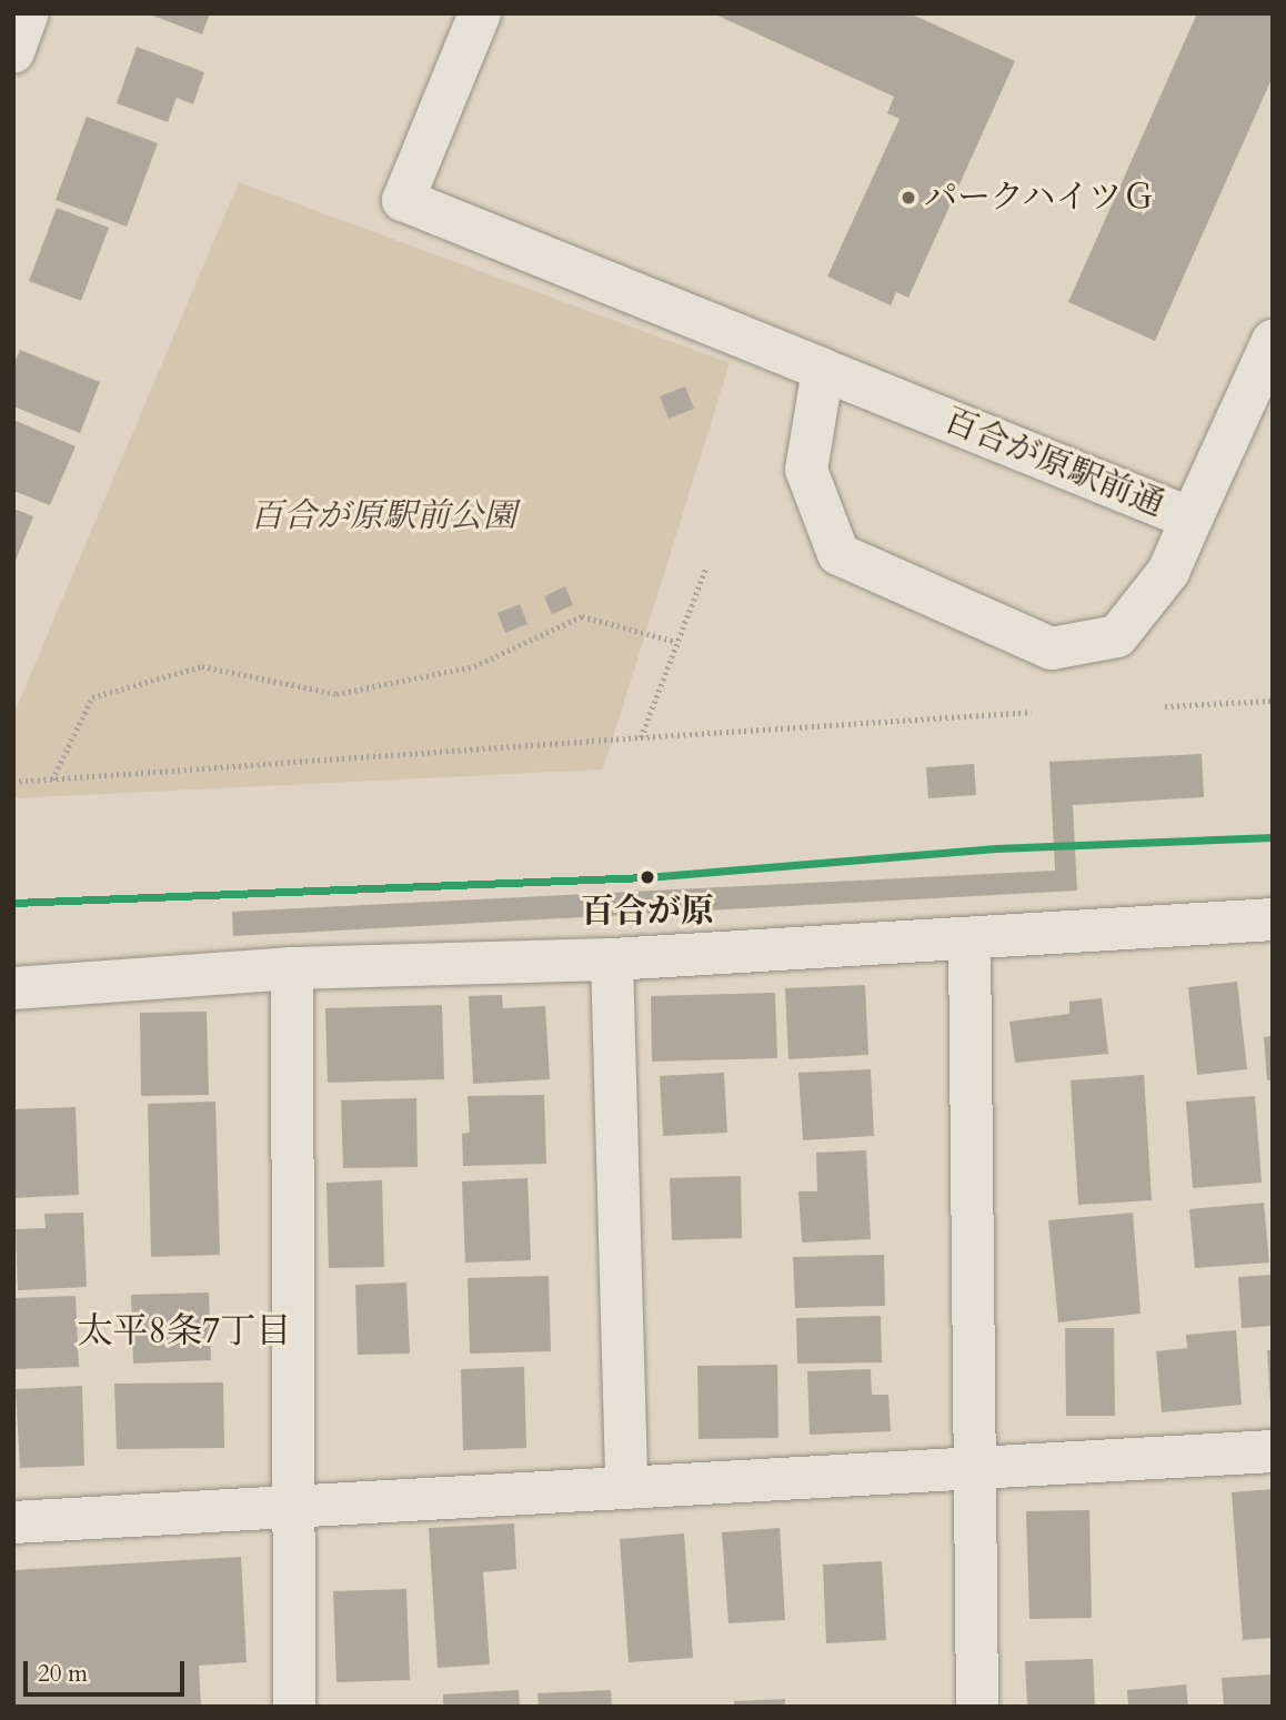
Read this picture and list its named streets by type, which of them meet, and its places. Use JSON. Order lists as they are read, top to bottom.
{
  "streets": {
    "street": ["百合が原駅前通"]
  },
  "districts": ["太平8条7丁目"],
  "parks": ["百合が原駅前公園"],
  "places": ["パークハイツＧ", "百合が原"],
  "scale_bar": "20 m"
}
